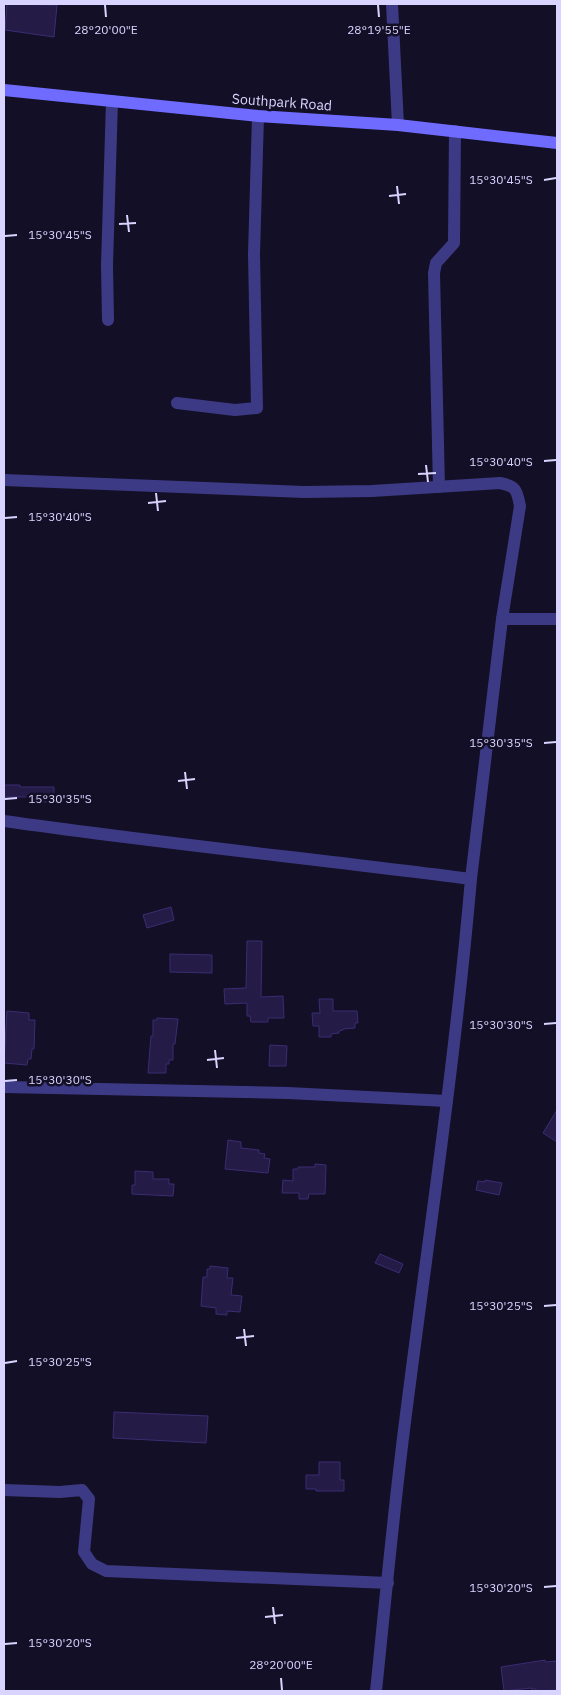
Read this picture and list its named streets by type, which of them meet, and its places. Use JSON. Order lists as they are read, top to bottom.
{
  "streets": {
    "street": ["Southpark Road"]
  },
  "coordinates": [
    "28°20'00\"E",
    "28°19'55\"E",
    "15°30'45\"S",
    "15°30'40\"S",
    "15°30'35\"S",
    "15°30'30\"S",
    "15°30'25\"S",
    "15°30'20\"S"
  ]
}
